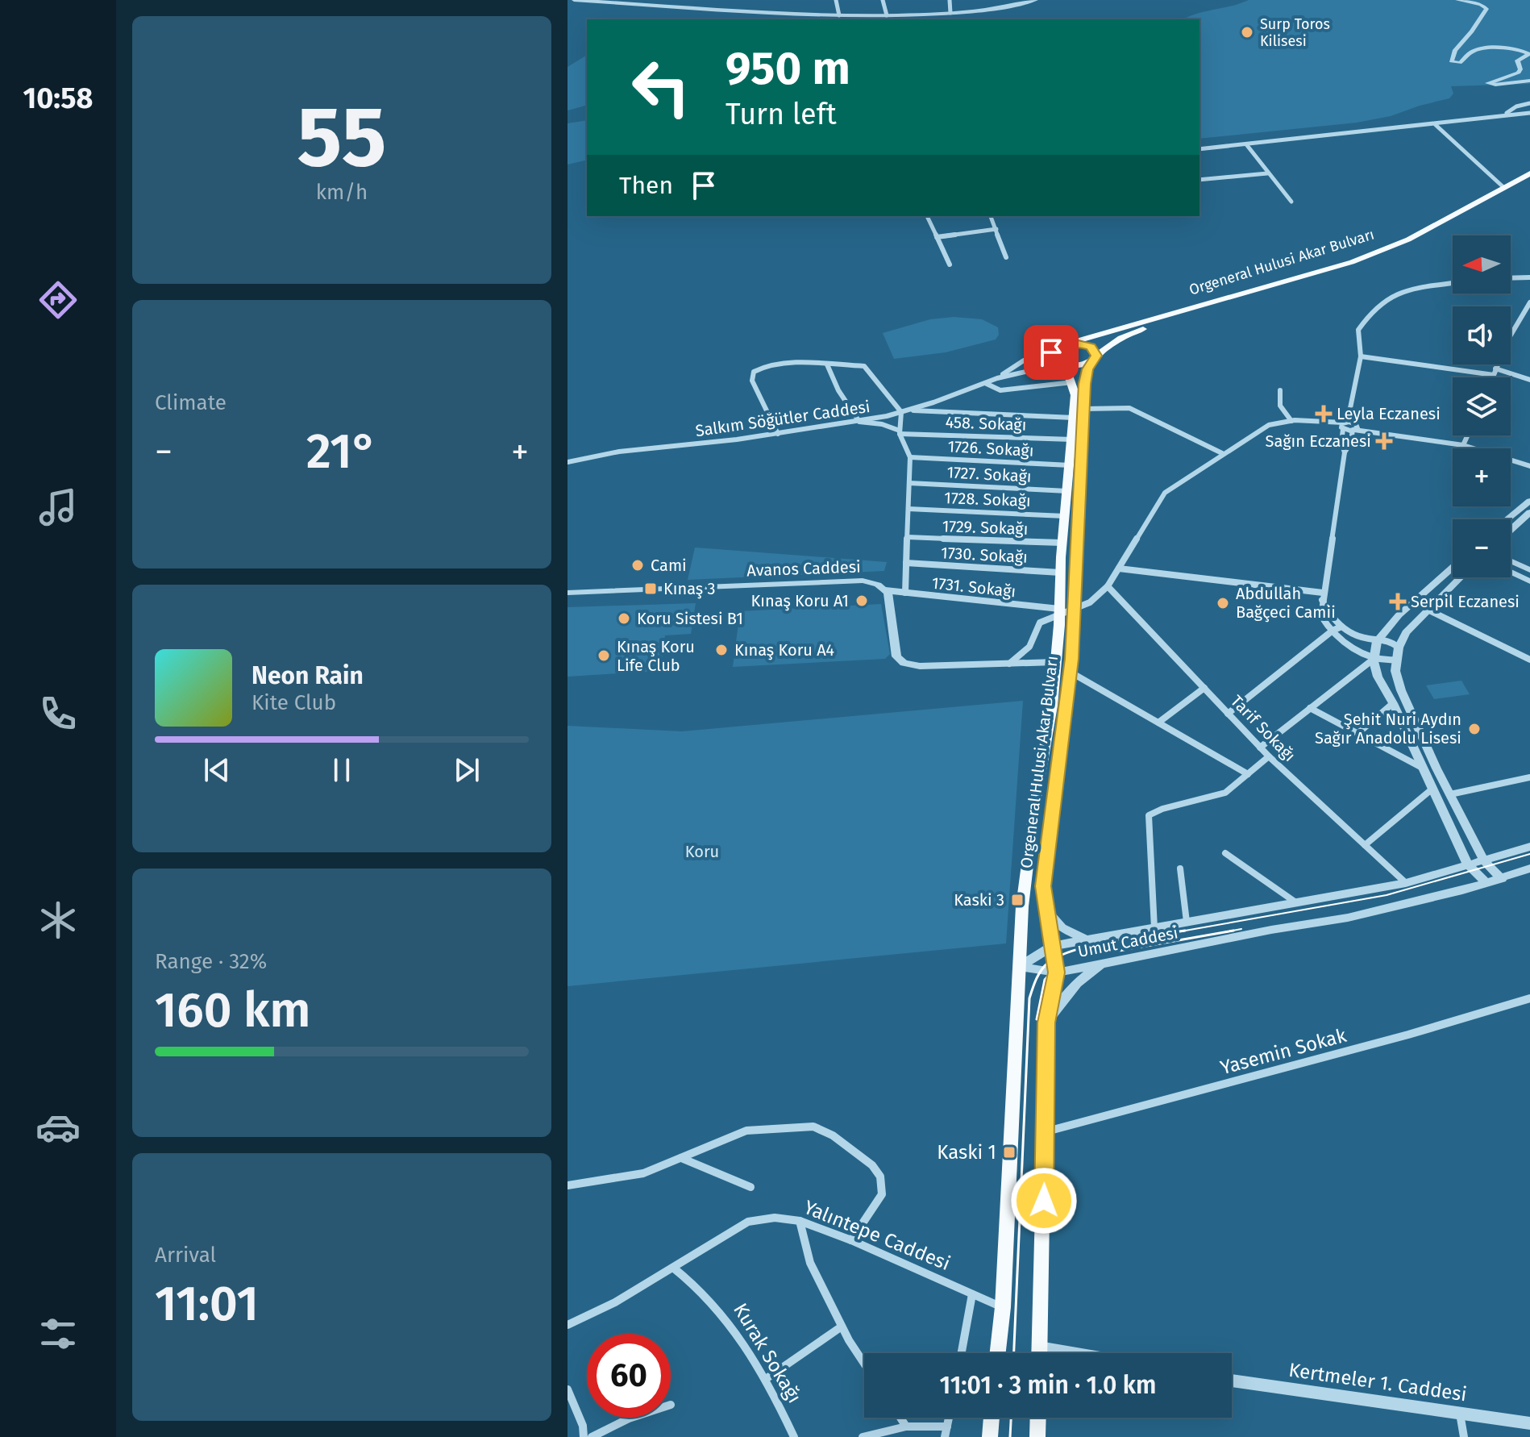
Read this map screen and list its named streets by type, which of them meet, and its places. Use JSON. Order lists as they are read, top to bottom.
{
  "streets": {
    "main road": ["Orgeneral Hulusi Akar Bulvarı"],
    "street": [
      "Salkım Söğütler Caddesi",
      "458. Sokağı",
      "1726. Sokağı",
      "1727. Sokağı",
      "1728. Sokağı",
      "1729. Sokağı",
      "1730. Sokağı",
      "Avanos Caddesi",
      "1731. Sokağı",
      "Tarif Sokağı",
      "Umut Caddesi",
      "Yasemin Sokak",
      "Yalıntepe Caddesi",
      "Kurak Sokağı",
      "Kertmeler 1. Caddesi"
    ]
  },
  "crossings": [
    ["Orgeneral Hulusi Akar Bulvarı", "Salkım Söğütler Caddesi"],
    ["Orgeneral Hulusi Akar Bulvarı", "458. Sokağı"],
    ["Orgeneral Hulusi Akar Bulvarı", "1726. Sokağı"],
    ["Orgeneral Hulusi Akar Bulvarı", "1727. Sokağı"],
    ["Orgeneral Hulusi Akar Bulvarı", "1728. Sokağı"],
    ["Orgeneral Hulusi Akar Bulvarı", "1729. Sokağı"],
    ["Orgeneral Hulusi Akar Bulvarı", "1730. Sokağı"],
    ["Orgeneral Hulusi Akar Bulvarı", "1731. Sokağı"],
    ["Orgeneral Hulusi Akar Bulvarı", "Umut Caddesi"],
    ["Orgeneral Hulusi Akar Bulvarı", "Yasemin Sokak"],
    ["Orgeneral Hulusi Akar Bulvarı", "Yalıntepe Caddesi"],
    ["Salkım Söğütler Caddesi", "458. Sokağı"],
    ["Avanos Caddesi", "1731. Sokağı"],
    ["Tarif Sokağı", "Umut Caddesi"],
    ["Yalıntepe Caddesi", "Kurak Sokağı"]
  ],
  "parks": ["Koru"],
  "places": {
    "other": [
      "Surp Toros Kilisesi",
      "Cami",
      "Kınaş Koru A1",
      "Abdullah Bağçeci Camii",
      "Koru Sistesi B1",
      "Kınaş Koru A4",
      "Kınaş Koru Life Club",
      "Şehit Nuri Aydın Sağır Anadolu Lisesi"
    ],
    "health": ["Leyla Eczanesi", "Sağın Eczanesi", "Serpil Eczanesi"],
    "transit": ["Kınaş 3", "Kaski 3", "Kaski 1"]
  },
  "north": "left",
  "page": {
    "tabs": "10:58",
    "tile": [
      ["55", "km/h"],
      "Climate",
      ["Range · 32%", "160 km"],
      ["Arrival", "11:01"]
    ],
    "turn": ["950 m", "Turn left"],
    "then": "Then",
    "map_buttons": ["+", "−"],
    "heat": ["−", "21°", "+"],
    "song": ["Neon Rain", "Kite Club"],
    "limit": "60",
    "trip": "11:01 · 3 min · 1.0 km"
  }
}
